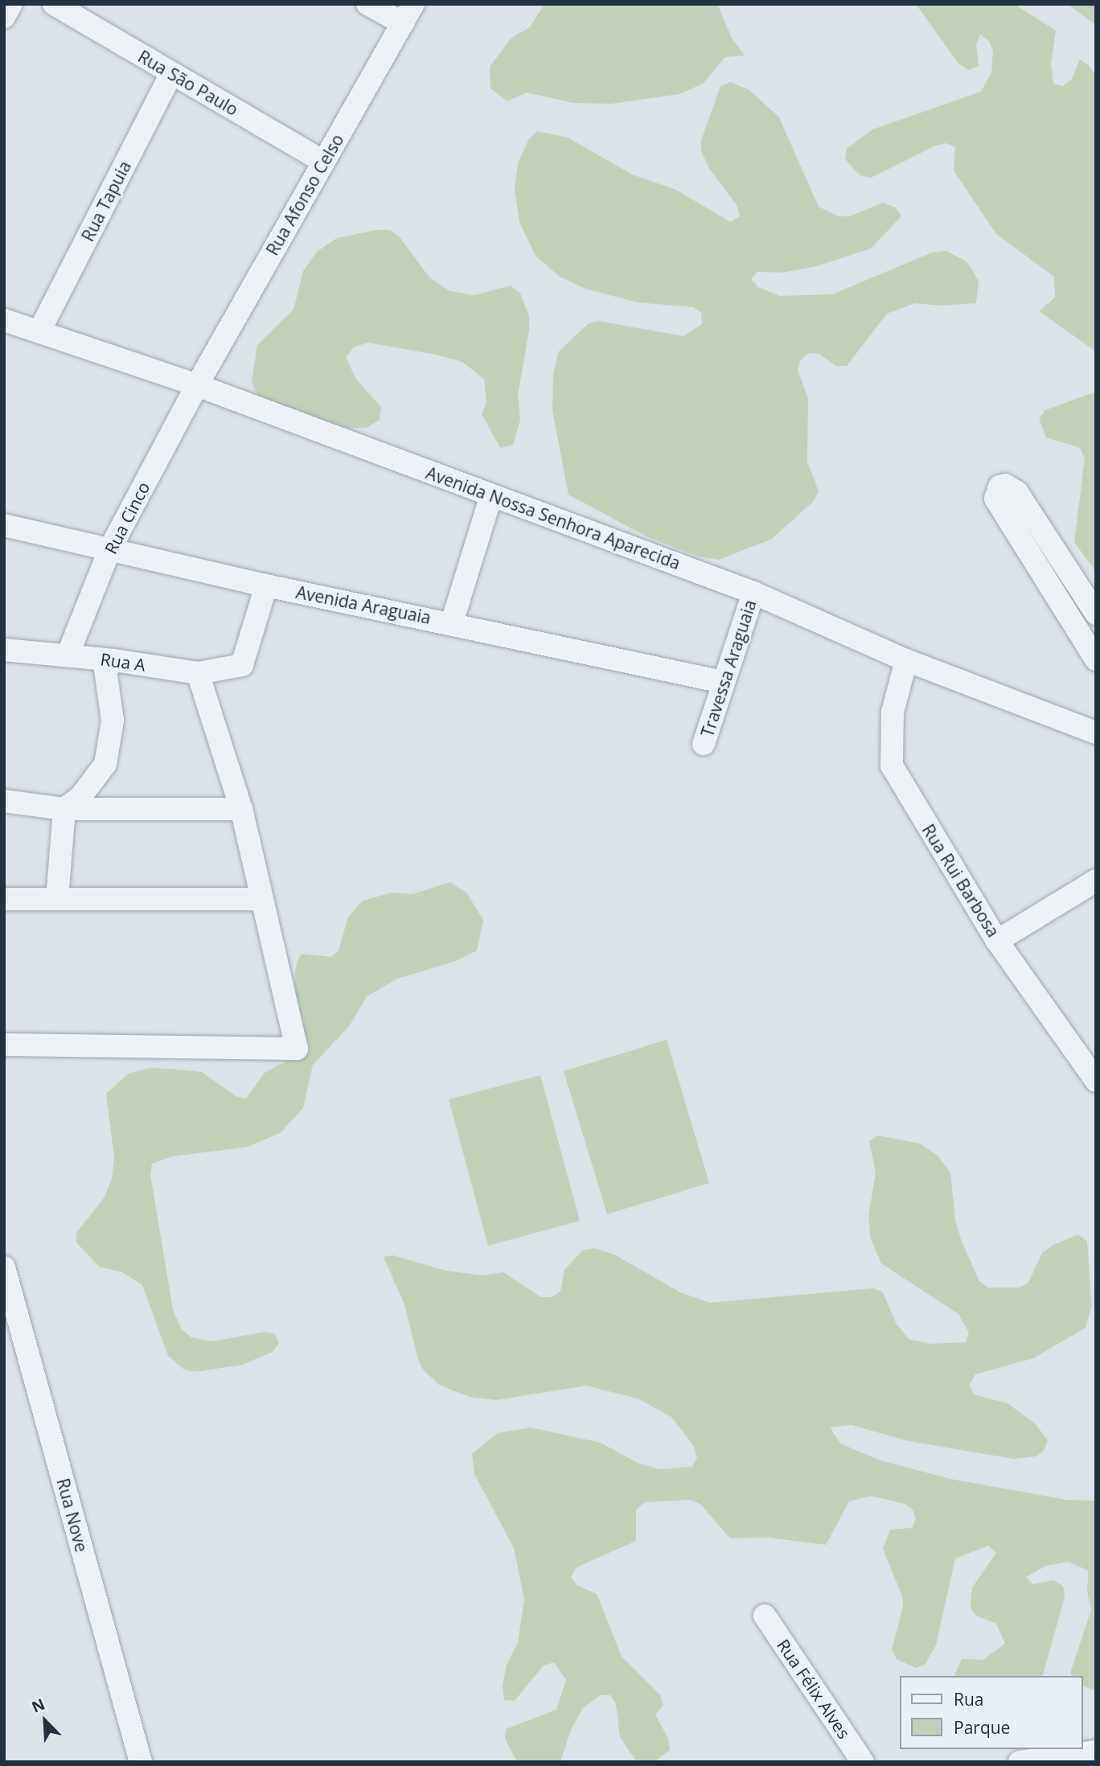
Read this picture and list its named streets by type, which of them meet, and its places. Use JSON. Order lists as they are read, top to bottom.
{
  "streets": {
    "street": [
      "Rua São Paulo",
      "Rua Afonso Celso",
      "Rua Tapuia",
      "Rua Cinco",
      "Avenida Nossa Senhora Aparecida",
      "Avenida Araguaia",
      "Rua A",
      "Travessa Araguaia",
      "Rua Rui Barbosa",
      "Rua Nove",
      "Rua Félix Alves"
    ]
  },
  "crossings": [
    ["Rua São Paulo", "Rua Afonso Celso"],
    ["Rua São Paulo", "Rua Tapuia"],
    ["Rua Afonso Celso", "Rua Cinco"],
    ["Rua Afonso Celso", "Avenida Nossa Senhora Aparecida"],
    ["Rua Tapuia", "Avenida Nossa Senhora Aparecida"],
    ["Rua Cinco", "Avenida Nossa Senhora Aparecida"],
    ["Rua Cinco", "Avenida Araguaia"],
    ["Rua Cinco", "Rua A"],
    ["Avenida Nossa Senhora Aparecida", "Travessa Araguaia"],
    ["Avenida Nossa Senhora Aparecida", "Rua Rui Barbosa"],
    ["Avenida Araguaia", "Rua A"],
    ["Avenida Araguaia", "Travessa Araguaia"]
  ],
  "legend": ["Rua", "Parque"],
  "north": "top left"
}
